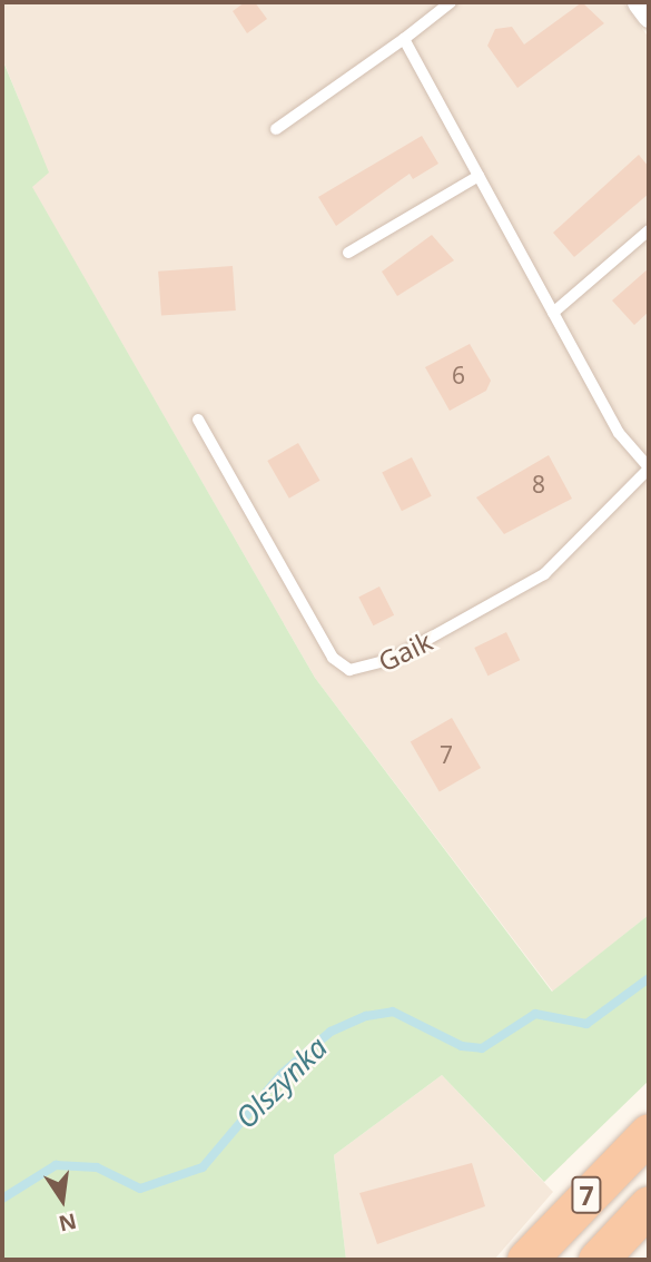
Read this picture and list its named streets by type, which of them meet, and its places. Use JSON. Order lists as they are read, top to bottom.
{
  "streets": {
    "highway": ["7"],
    "lane": ["Gaik"]
  },
  "water": ["Olszynka"],
  "house_numbers": ["6", "8", "7"],
  "north": "bottom"
}
